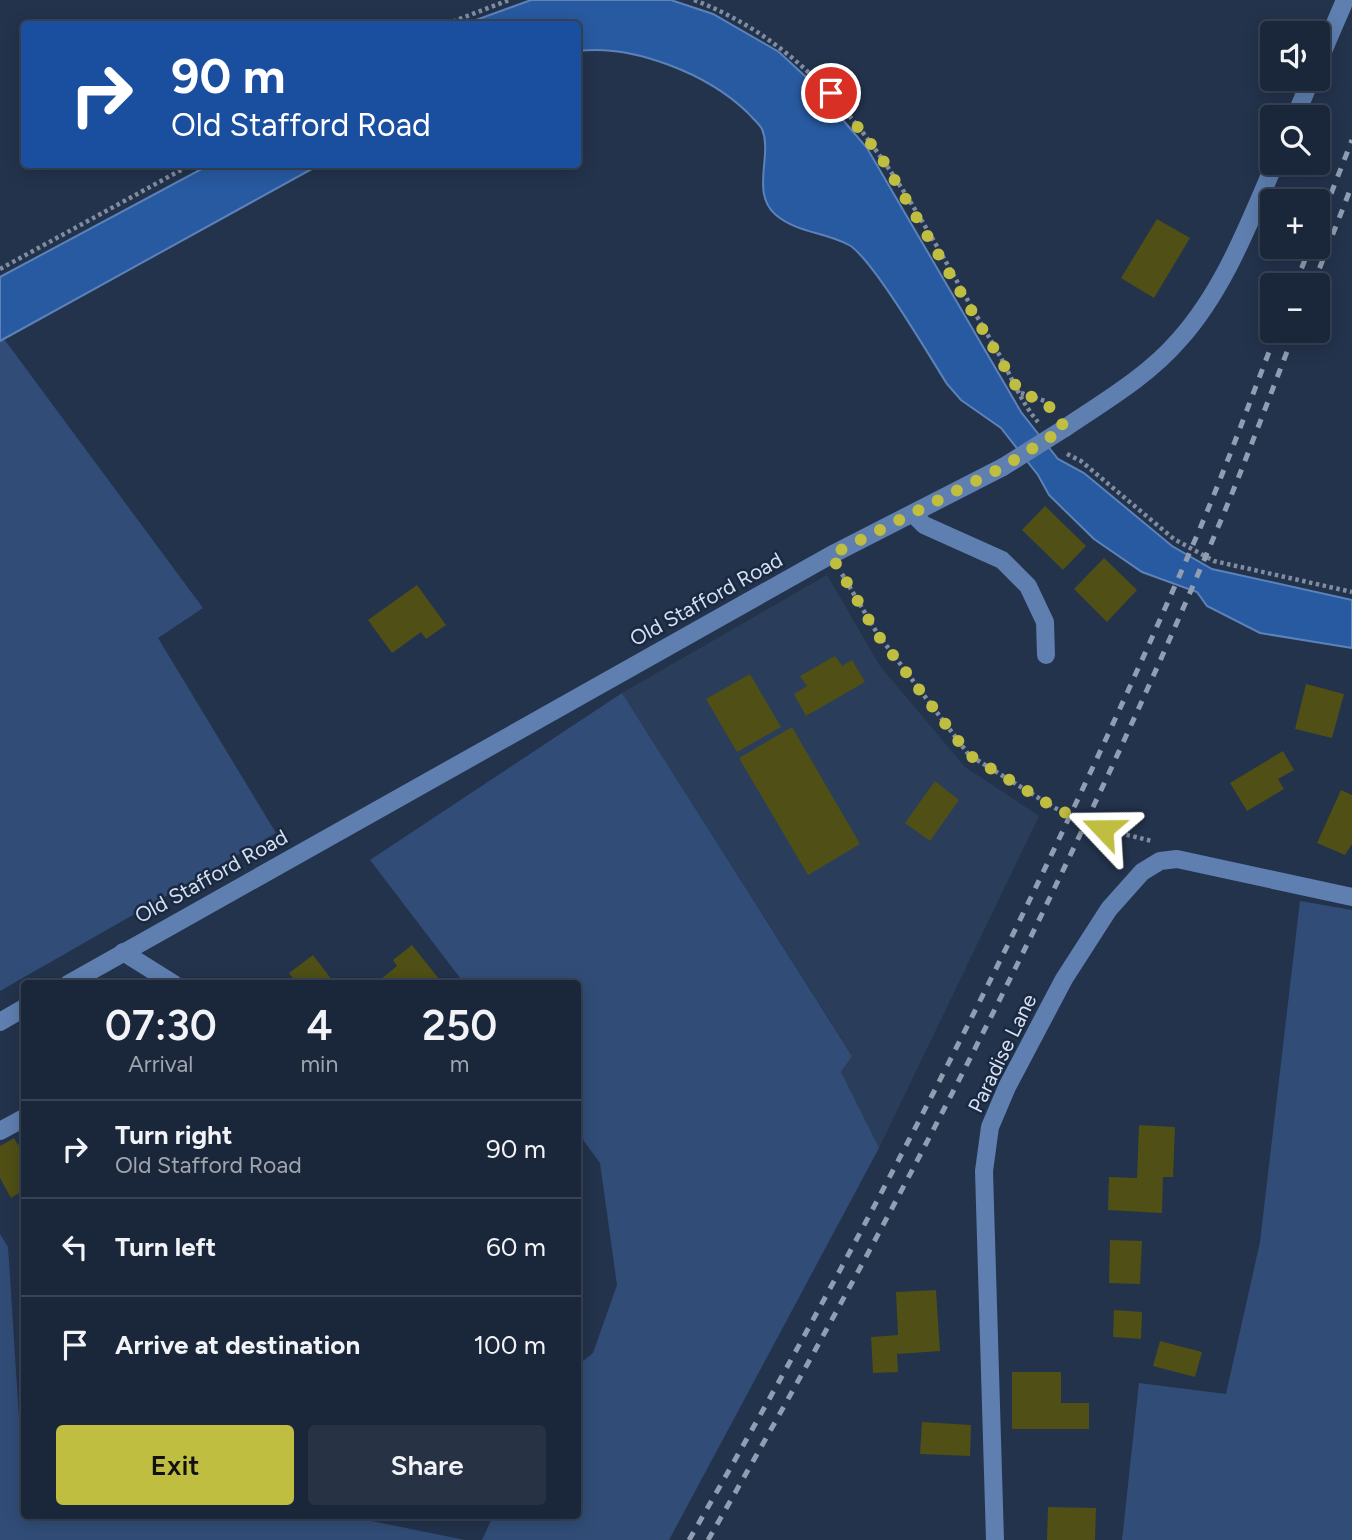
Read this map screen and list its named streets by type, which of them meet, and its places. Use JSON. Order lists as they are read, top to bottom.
{
  "streets": {
    "street": ["Old Stafford Road", "Paradise Lane"]
  },
  "page": {
    "map_buttons": ["+", "−"],
    "turn": ["90 m", "Old Stafford Road"],
    "eta": [
      "07:30",
      "Arrival",
      "4",
      "min",
      "250",
      "m"
    ],
    "list": [
      {
        "name": "Turn right",
        "note": "Old Stafford Road",
        "value": "90 m"
      },
      {
        "name": "Turn left",
        "value": "60 m"
      },
      {
        "name": "Arrive at destination",
        "value": "100 m"
      }
    ],
    "buttons": ["Exit", "Share"]
  }
}
